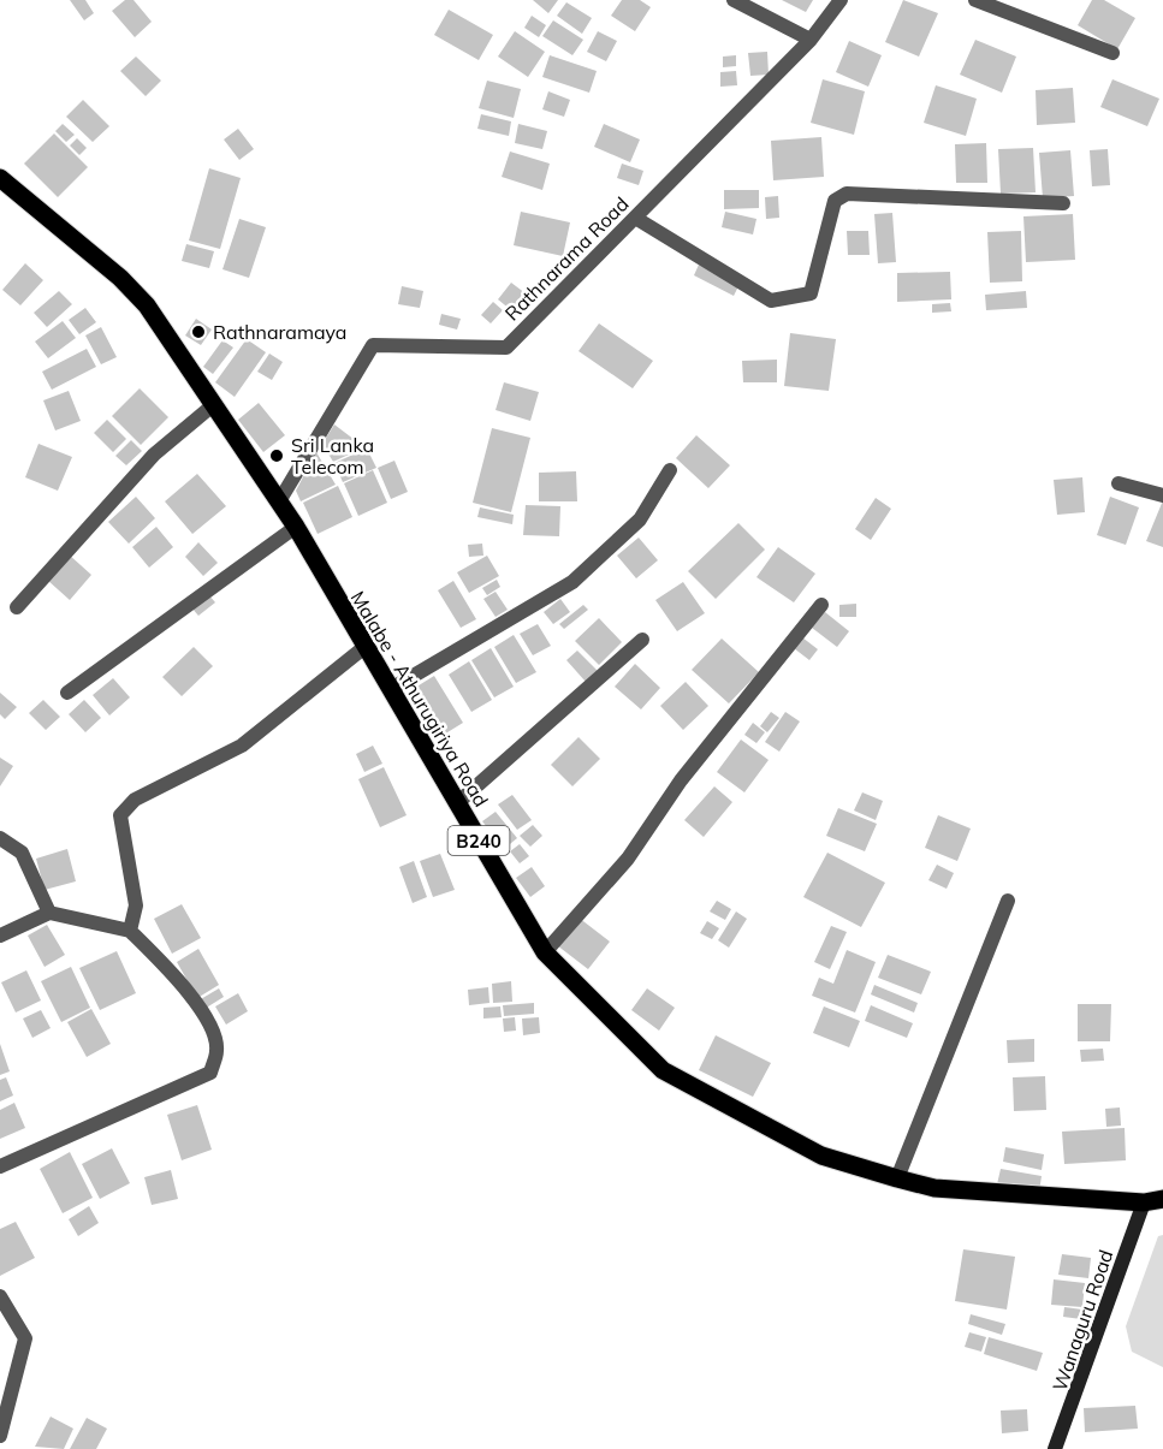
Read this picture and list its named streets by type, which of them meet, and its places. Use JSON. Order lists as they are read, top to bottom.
{
  "streets": {
    "main road": ["Malabe - Athurugiriya Road", "B240"],
    "street": ["Rathnarama Road", "Wanaguru Road"]
  },
  "crossings": [
    ["Rathnarama Road", "Malabe - Athurugiriya Road"],
    ["Malabe - Athurugiriya Road", "Wanaguru Road"]
  ],
  "places": ["Rathnaramaya", "Sri Lanka Telecom"]
}
